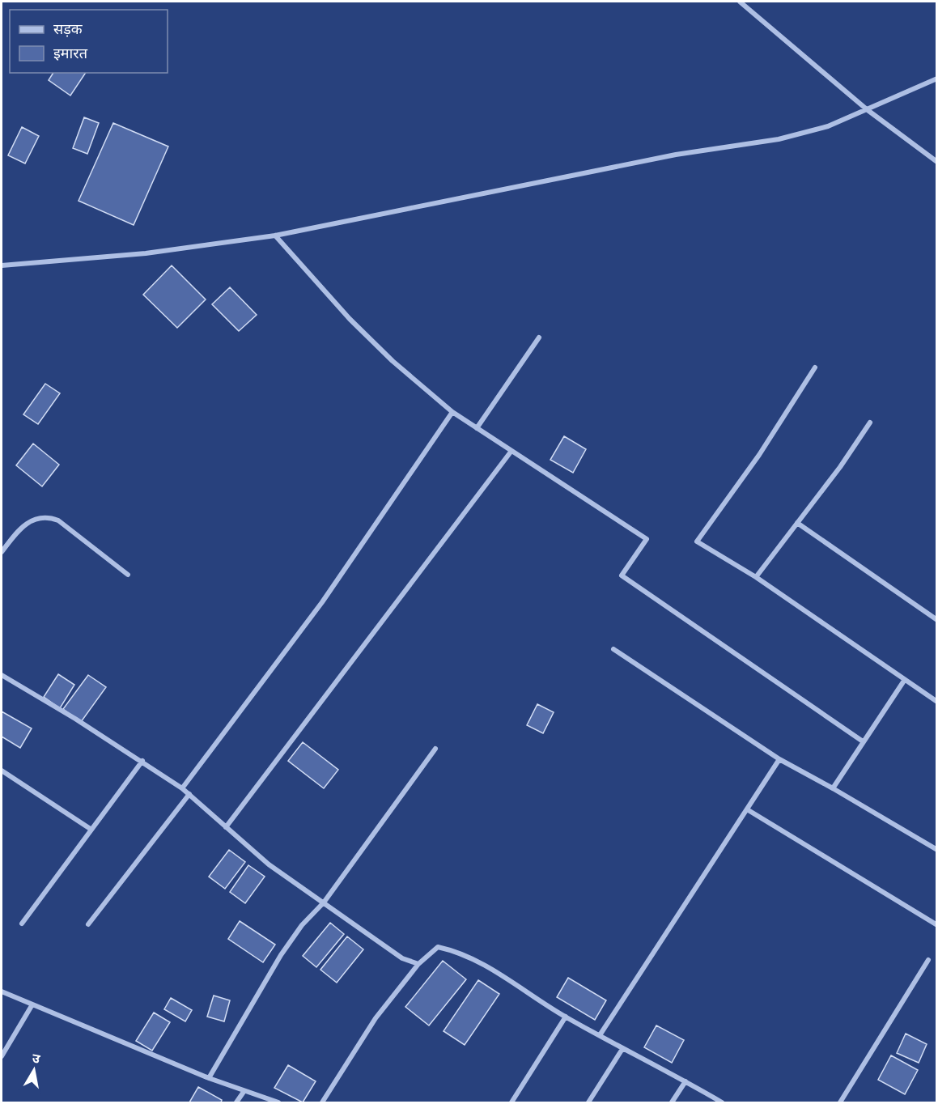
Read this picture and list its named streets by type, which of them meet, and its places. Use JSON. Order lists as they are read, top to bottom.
{
  "legend": ["सड़क", "इमारत"],
  "north": "top"
}
